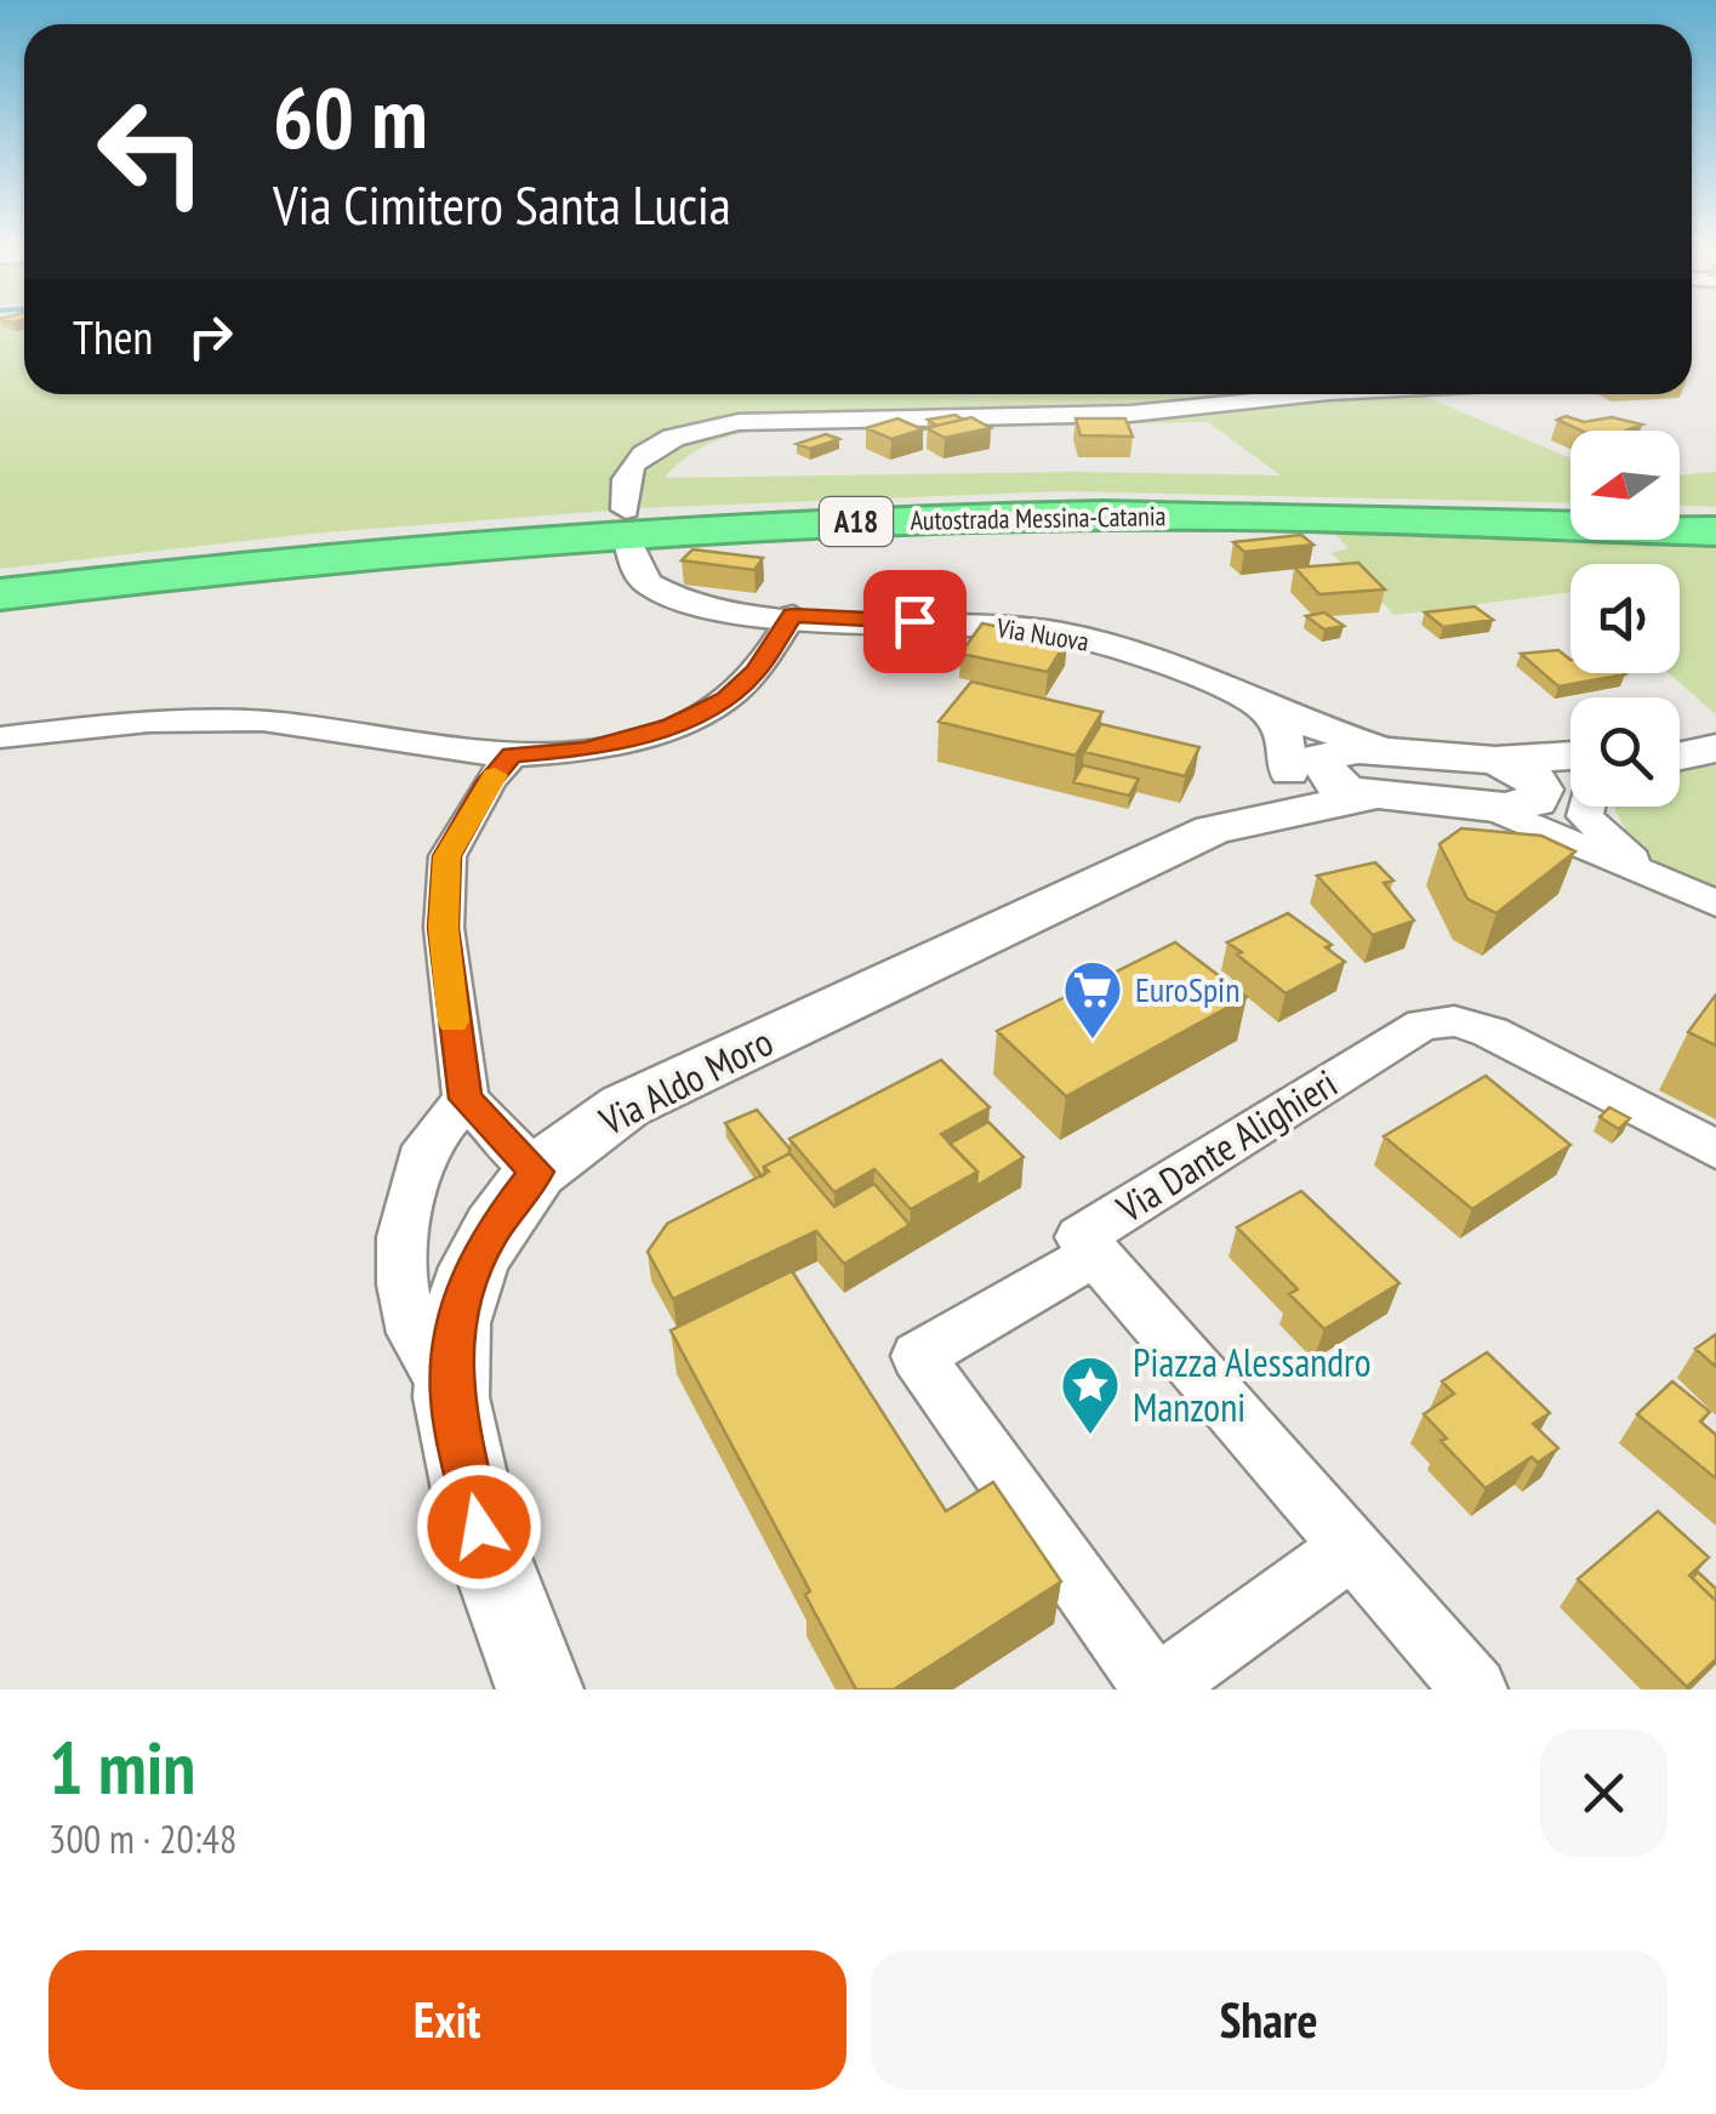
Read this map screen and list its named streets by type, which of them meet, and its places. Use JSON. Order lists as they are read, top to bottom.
{
  "streets": {
    "highway": ["Autostrada Messina-Catania", "A18"],
    "main road": ["Via Aldo Moro"],
    "street": ["Via Nuova", "Via Dante Alighieri"]
  },
  "places": {
    "supermarket": ["EuroSpin"],
    "place": ["Piazza Alessandro Manzoni"]
  },
  "north": "left",
  "page": {
    "turn": ["60 m", "Via Cimitero Santa Lucia"],
    "then": "Then",
    "heading": ["1 min", "300 m · 20:48"],
    "buttons": ["Exit", "Share"]
  }
}
